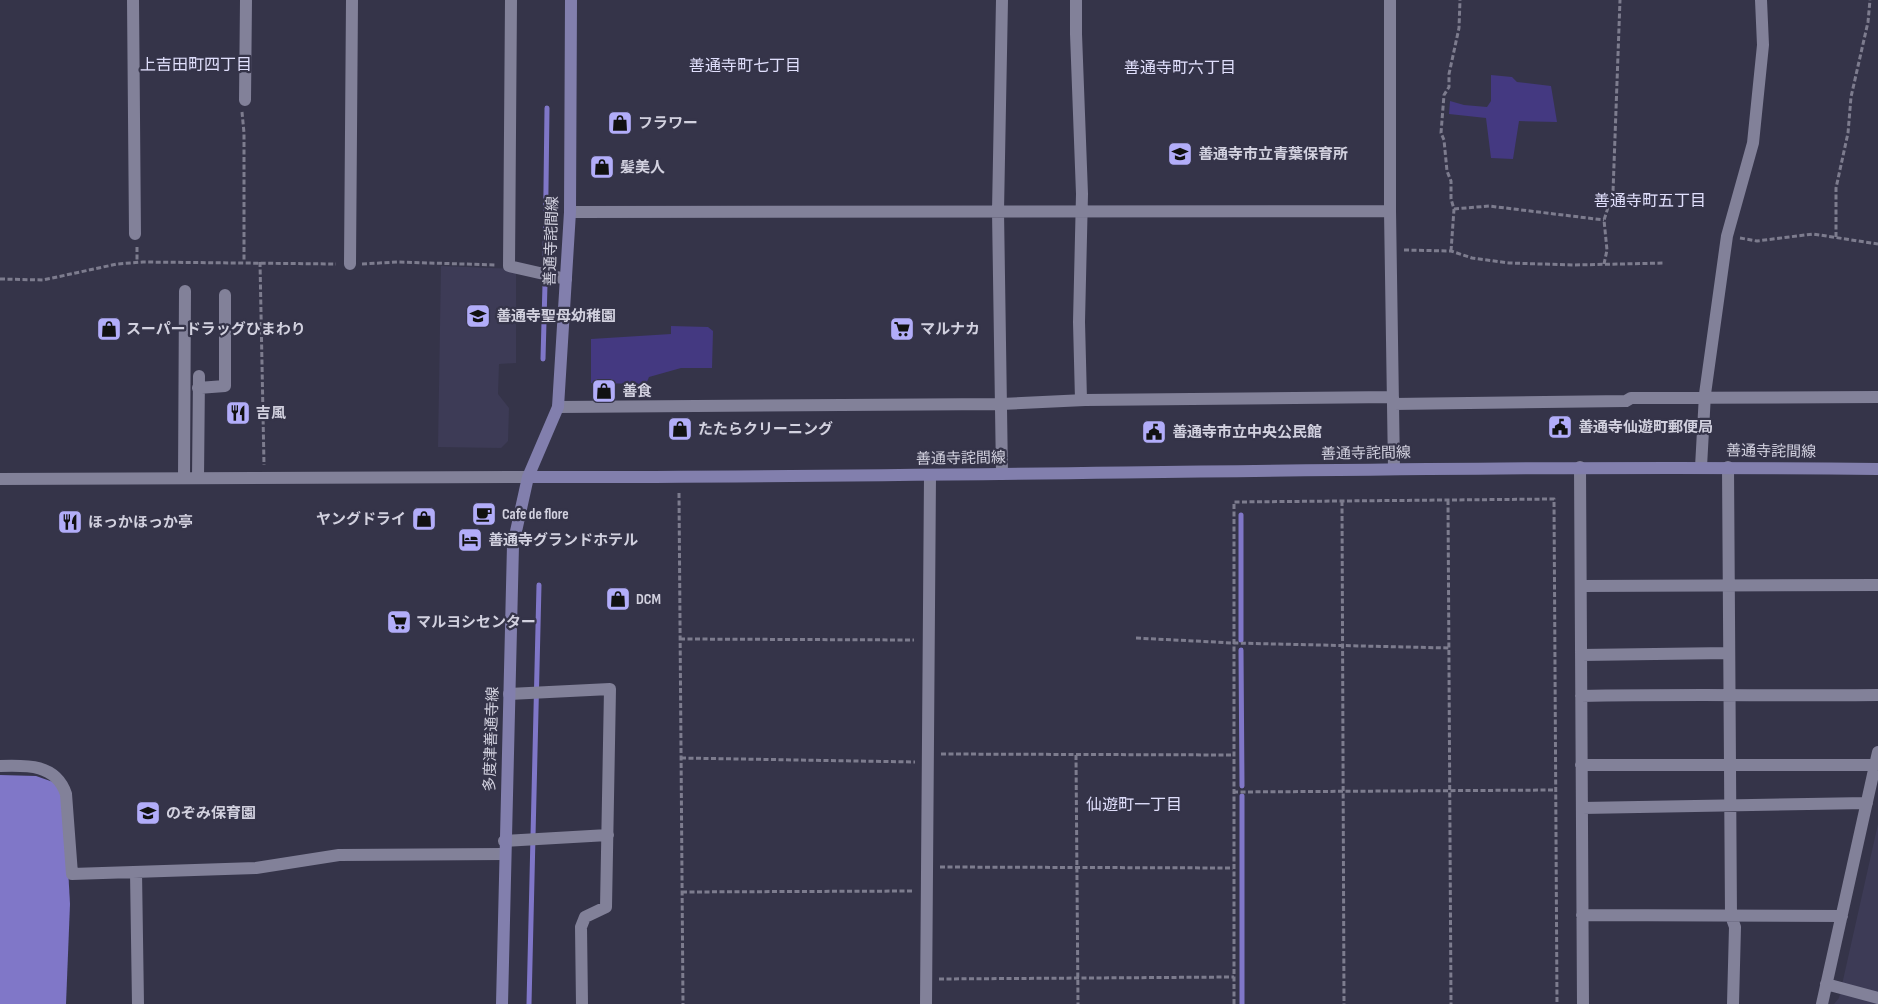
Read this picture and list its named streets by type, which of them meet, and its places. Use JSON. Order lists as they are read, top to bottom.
{
  "streets": {
    "main road": ["善通寺詫間線", "多度津善通寺線"]
  },
  "crossings": [
    ["善通寺詫間線", "多度津善通寺線"]
  ],
  "districts": [
    "上吉田町四丁目",
    "善通寺町七丁目",
    "善通寺町六丁目",
    "善通寺町五丁目",
    "仙遊町一丁目"
  ],
  "places": {
    "shop": [
      "フラワー",
      "髪美人",
      "スーパードラッグひまわり",
      "善食",
      "たたらクリーニング",
      "ヤングドライ",
      "DCM"
    ],
    "school or university": ["善通寺市立青葉保育所", "善通寺聖母幼稚園", "のぞみ保育園"],
    "supermarket": ["マルナカ", "マルヨシセンター"],
    "restaurant": ["吉風", "ほっかほっか亭"],
    "public building": ["善通寺仙遊町郵便局", "善通寺市立中央公民館"],
    "cafe": ["Cafe de flore"],
    "hotel": ["善通寺グランドホテル"]
  }
}
